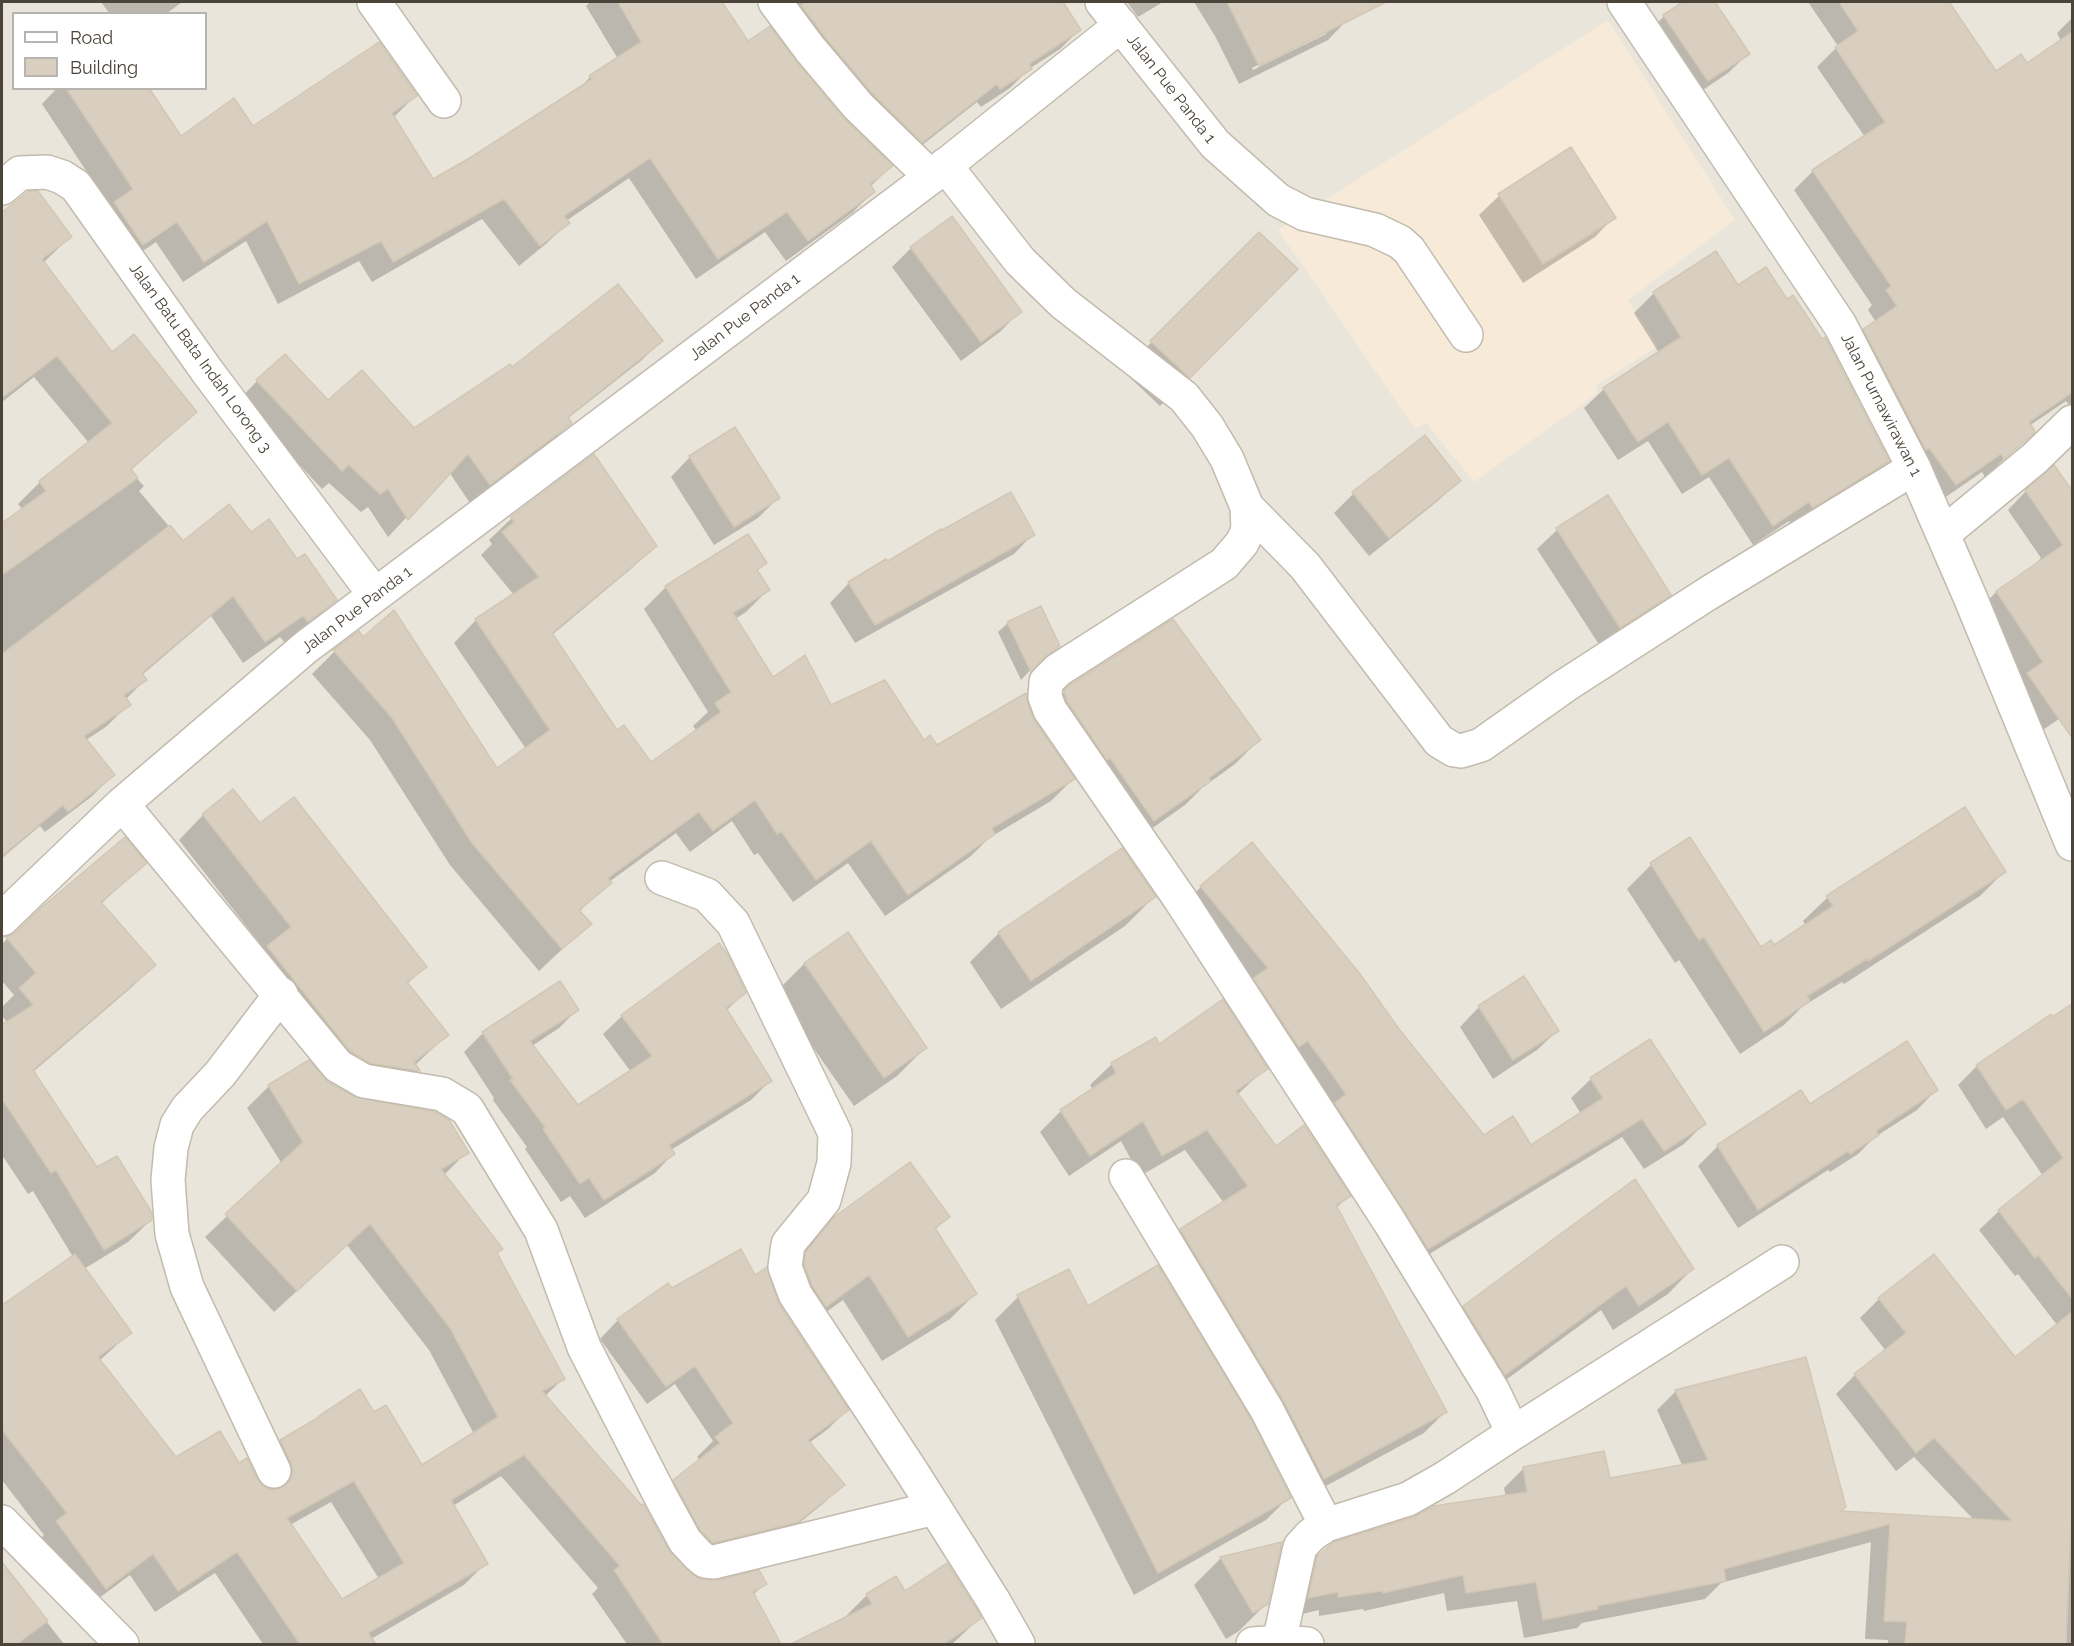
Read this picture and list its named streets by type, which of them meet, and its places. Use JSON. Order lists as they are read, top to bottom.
{
  "streets": {
    "street": ["Jalan Pue Panda 1", "Jalan Batu Bata Indah Lorong 3", "Jalan Purnawirawan 1"]
  },
  "crossings": [
    ["Jalan Pue Panda 1", "Jalan Batu Bata Indah Lorong 3"]
  ],
  "legend": ["Road", "Building"]
}
